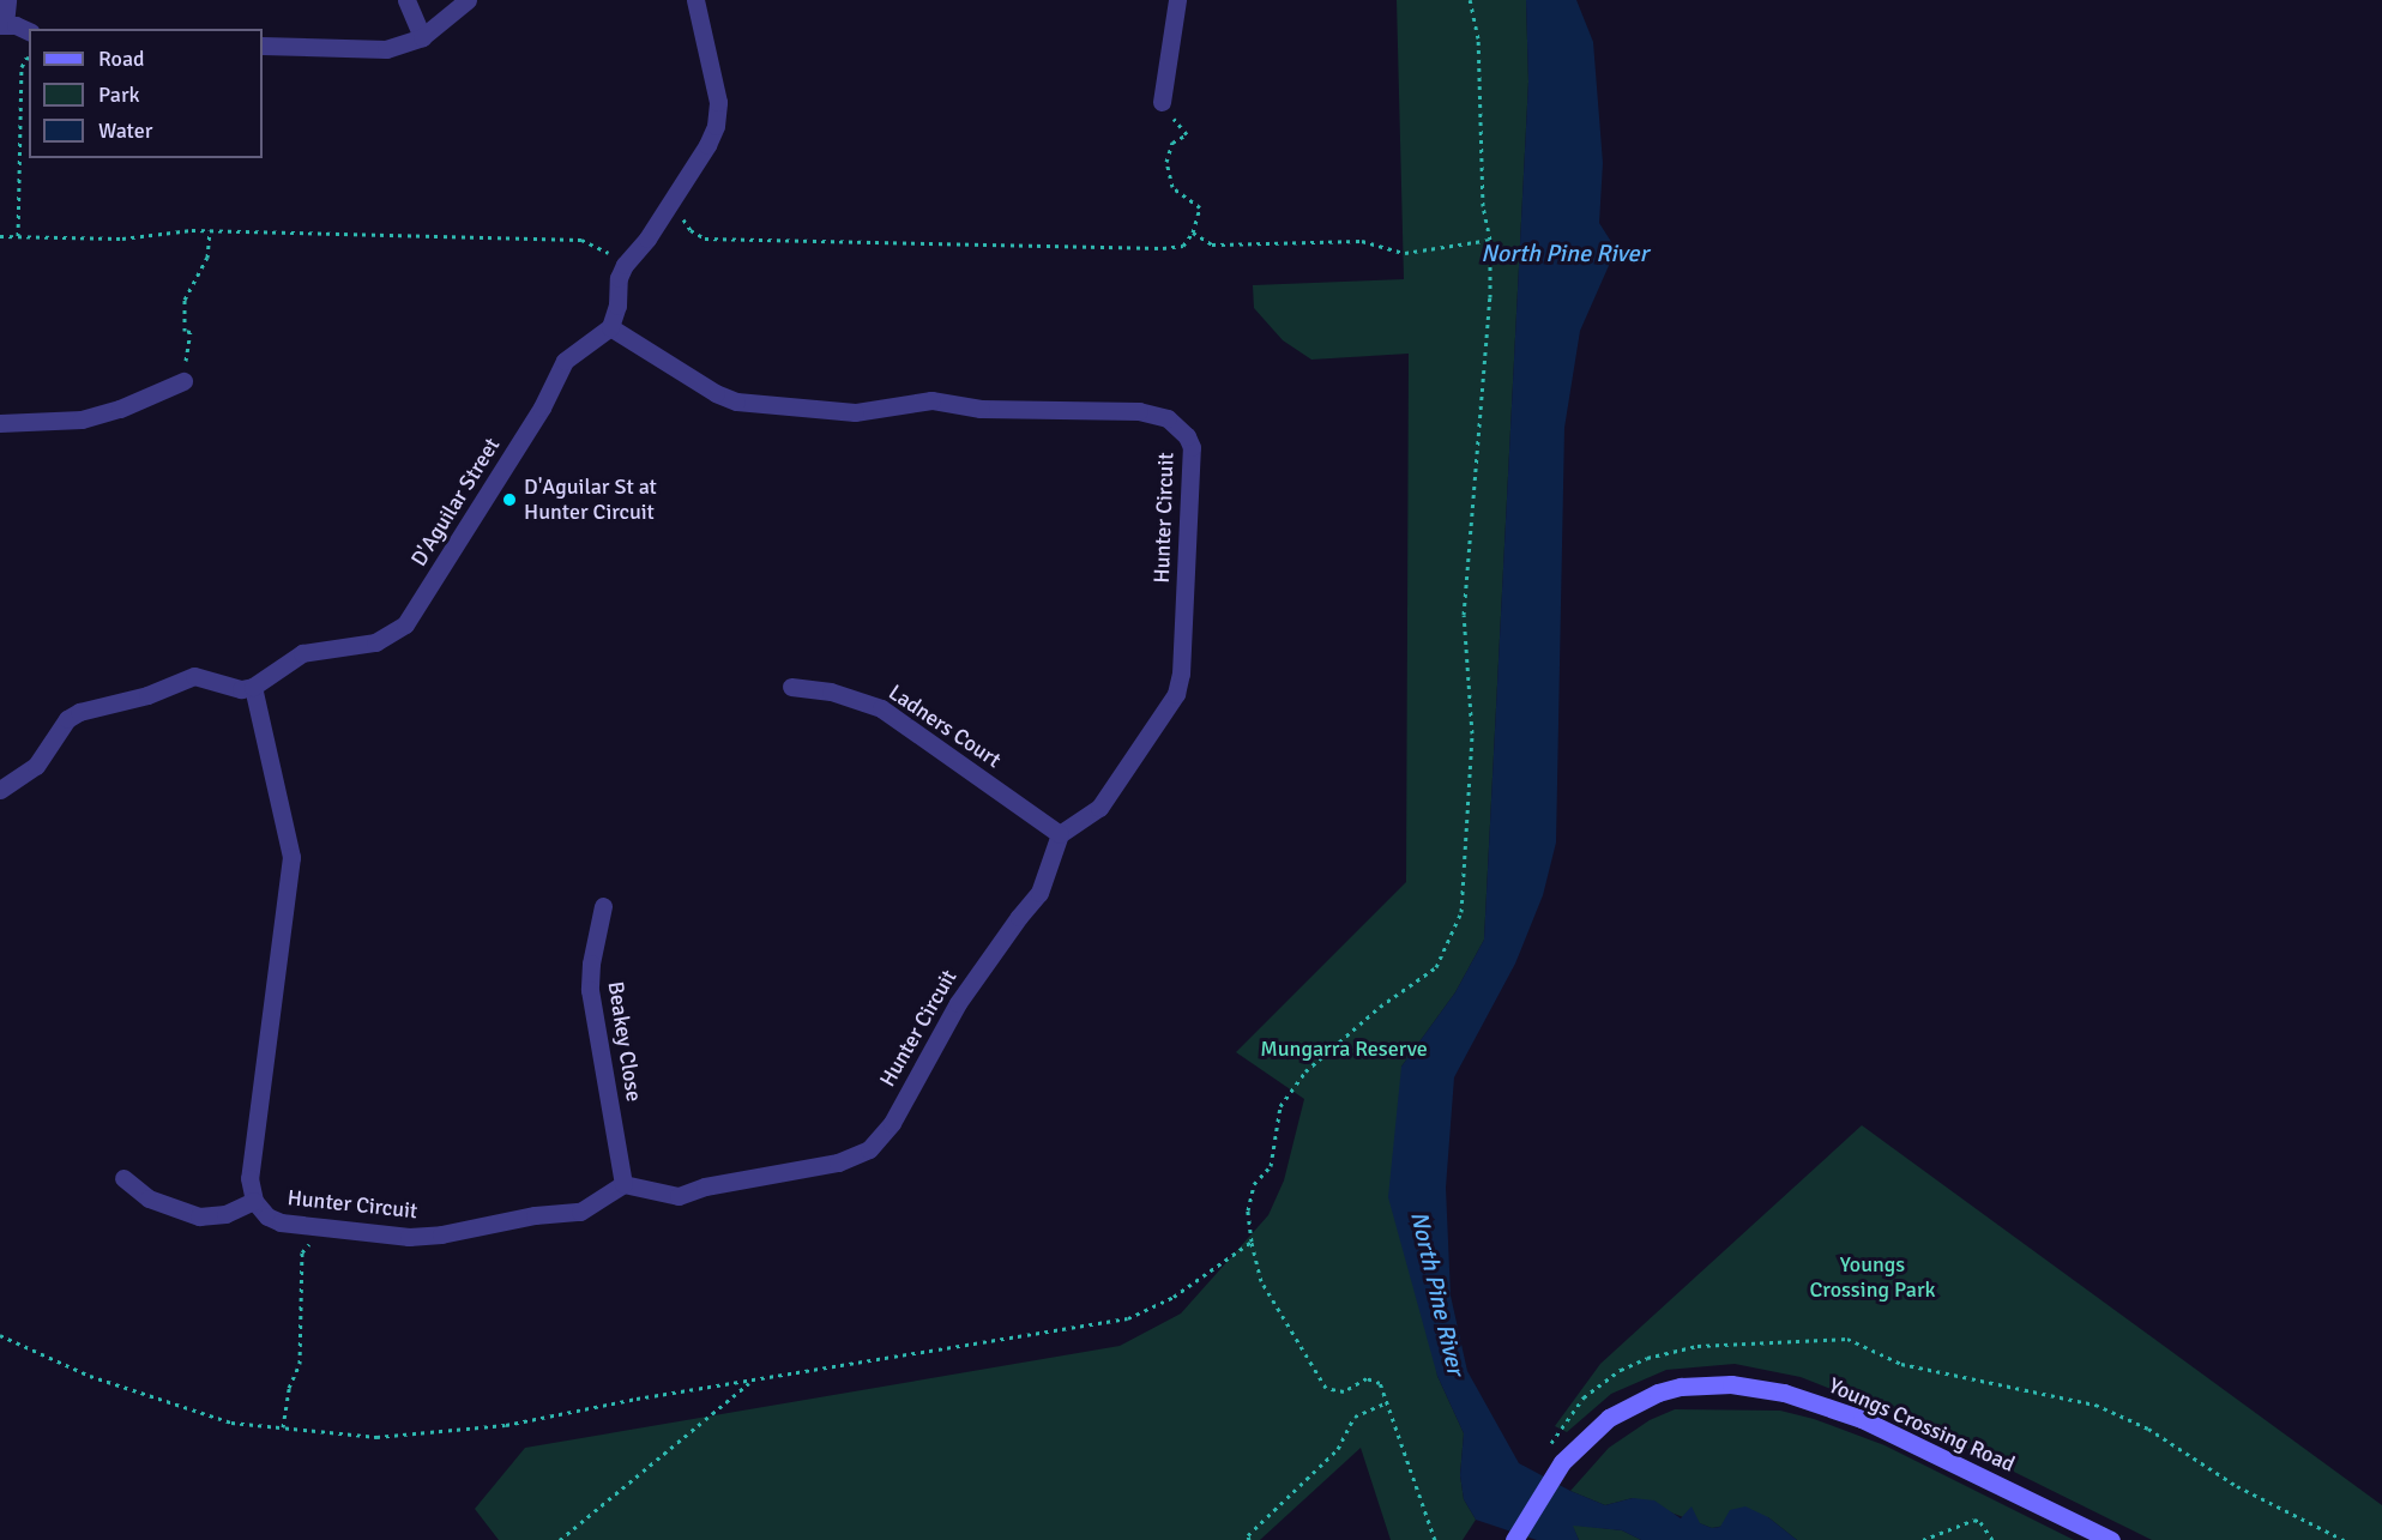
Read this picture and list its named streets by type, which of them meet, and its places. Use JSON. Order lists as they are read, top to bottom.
{
  "streets": {
    "main road": ["Youngs Crossing Road"],
    "street": [
      "D'Aguilar Street",
      "Hunter Circuit",
      "Ladners Court",
      "Beakey Close"
    ]
  },
  "crossings": [
    ["D'Aguilar Street", "Hunter Circuit"],
    ["Hunter Circuit", "Ladners Court"],
    ["Hunter Circuit", "Beakey Close"]
  ],
  "water": ["North Pine River"],
  "parks": ["Mungarra Reserve", "Youngs Crossing Park"],
  "places": ["D'Aguilar St at Hunter Circuit"],
  "legend": ["Road", "Park", "Water"]
}
